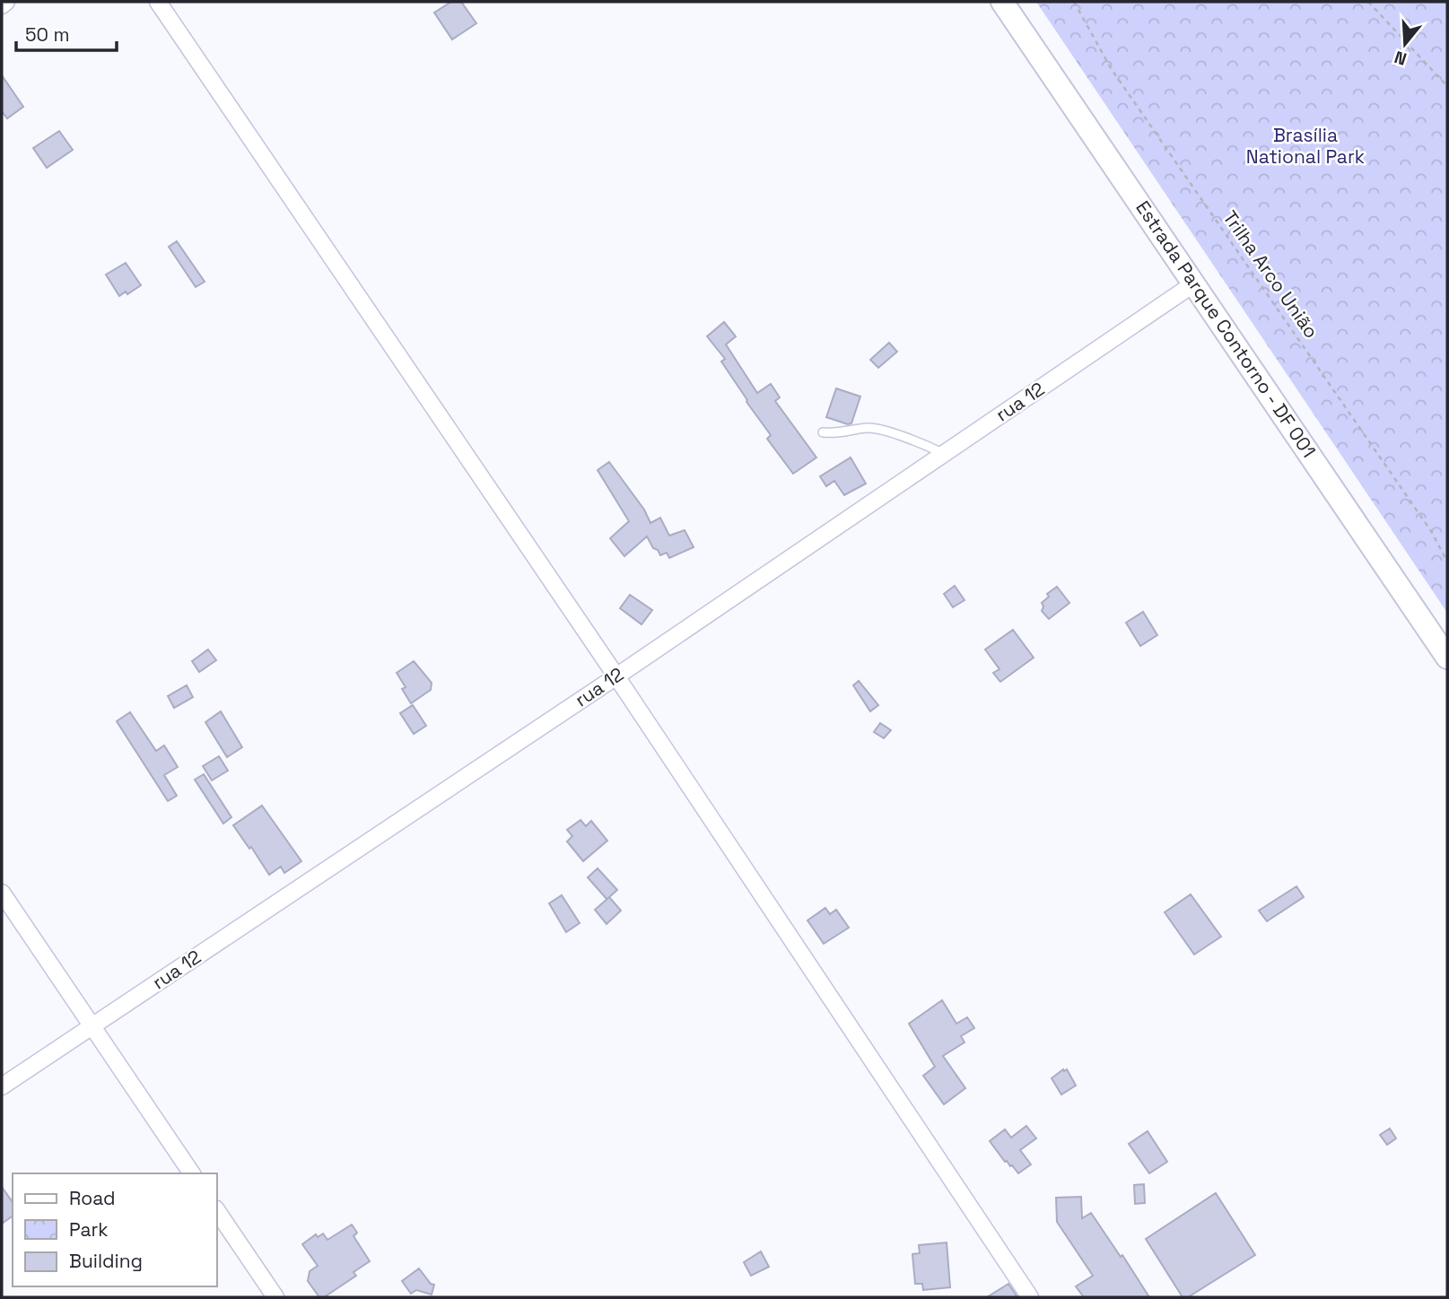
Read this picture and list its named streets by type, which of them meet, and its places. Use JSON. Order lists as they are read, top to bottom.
{
  "streets": {
    "main road": ["Estrada Parque Contorno - DF 001"],
    "street": ["rua 12"],
    "path": ["Trilha Arco União"]
  },
  "crossings": [
    ["Estrada Parque Contorno - DF 001", "rua 12"]
  ],
  "parks": ["Brasília National Park"],
  "legend": ["Road", "Park", "Building"],
  "scale_bar": "50 m",
  "north": "bottom"
}
